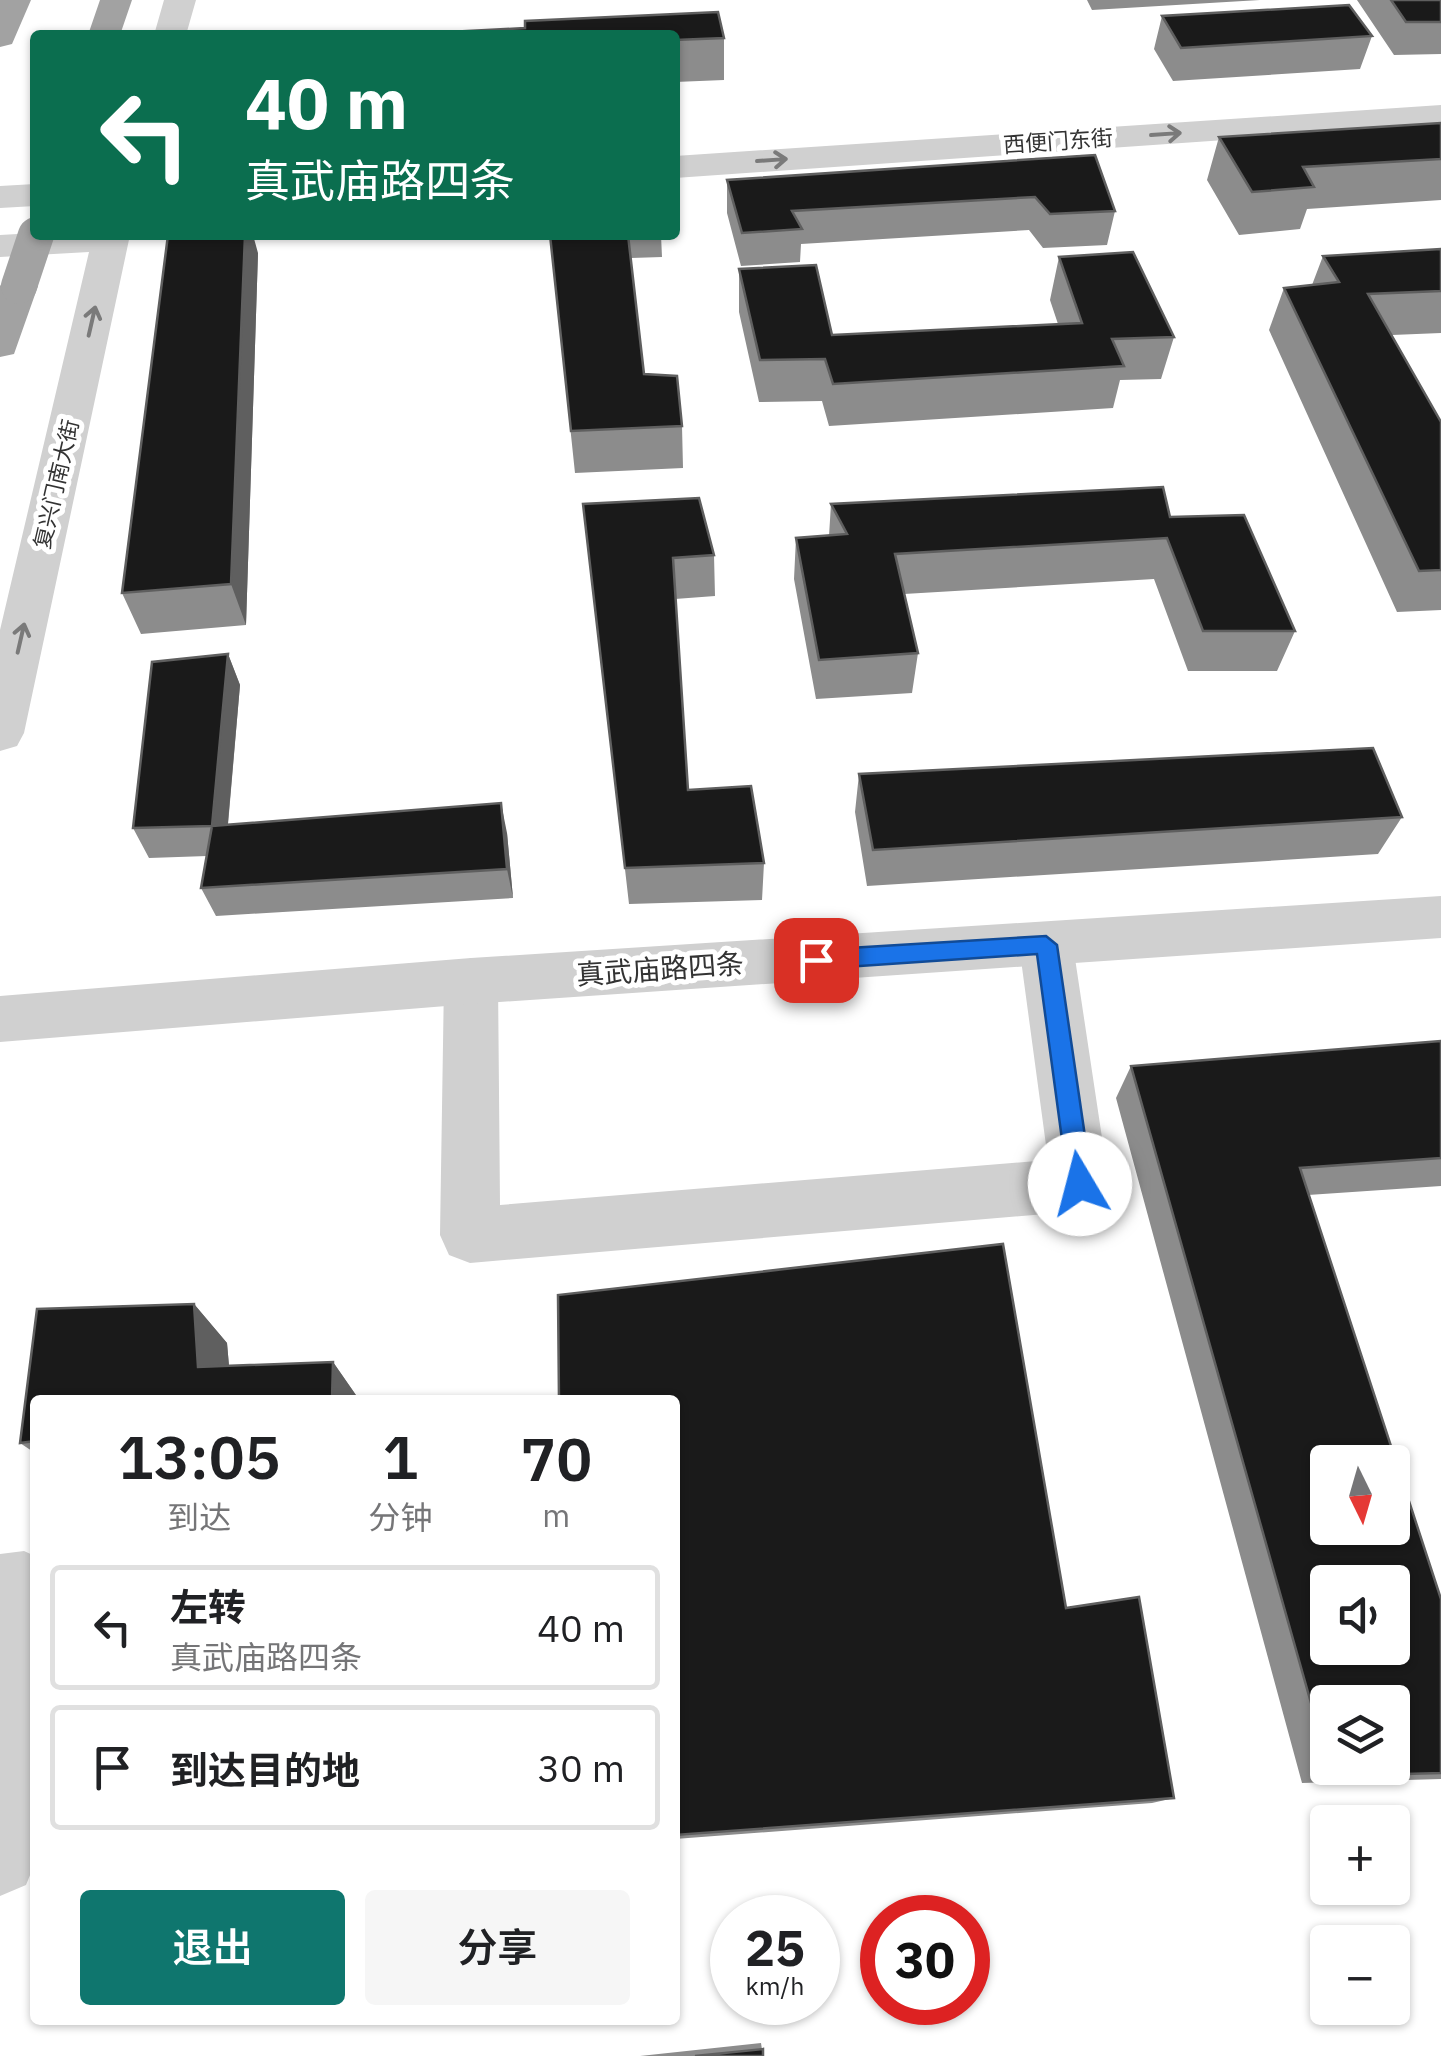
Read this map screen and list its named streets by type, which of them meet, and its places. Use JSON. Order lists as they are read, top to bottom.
{
  "streets": {
    "street": ["西便门东街", "复兴门南大街", "真武庙路四条"]
  },
  "one_way": ["西便门东街", "复兴门南大街"],
  "north": "bottom",
  "page": {
    "turn": ["40 m", "真武庙路四条"],
    "eta": [
      "13:05",
      "到达",
      "1",
      "分钟",
      "70",
      "m"
    ],
    "map_buttons": ["+", "−"],
    "list": [
      {
        "name": "左转",
        "note": "真武庙路四条",
        "value": "40 m"
      },
      {
        "name": "到达目的地",
        "value": "30 m"
      }
    ],
    "buttons": ["退出", "分享"],
    "speed": "25 km/h",
    "limit": "30"
  }
}
